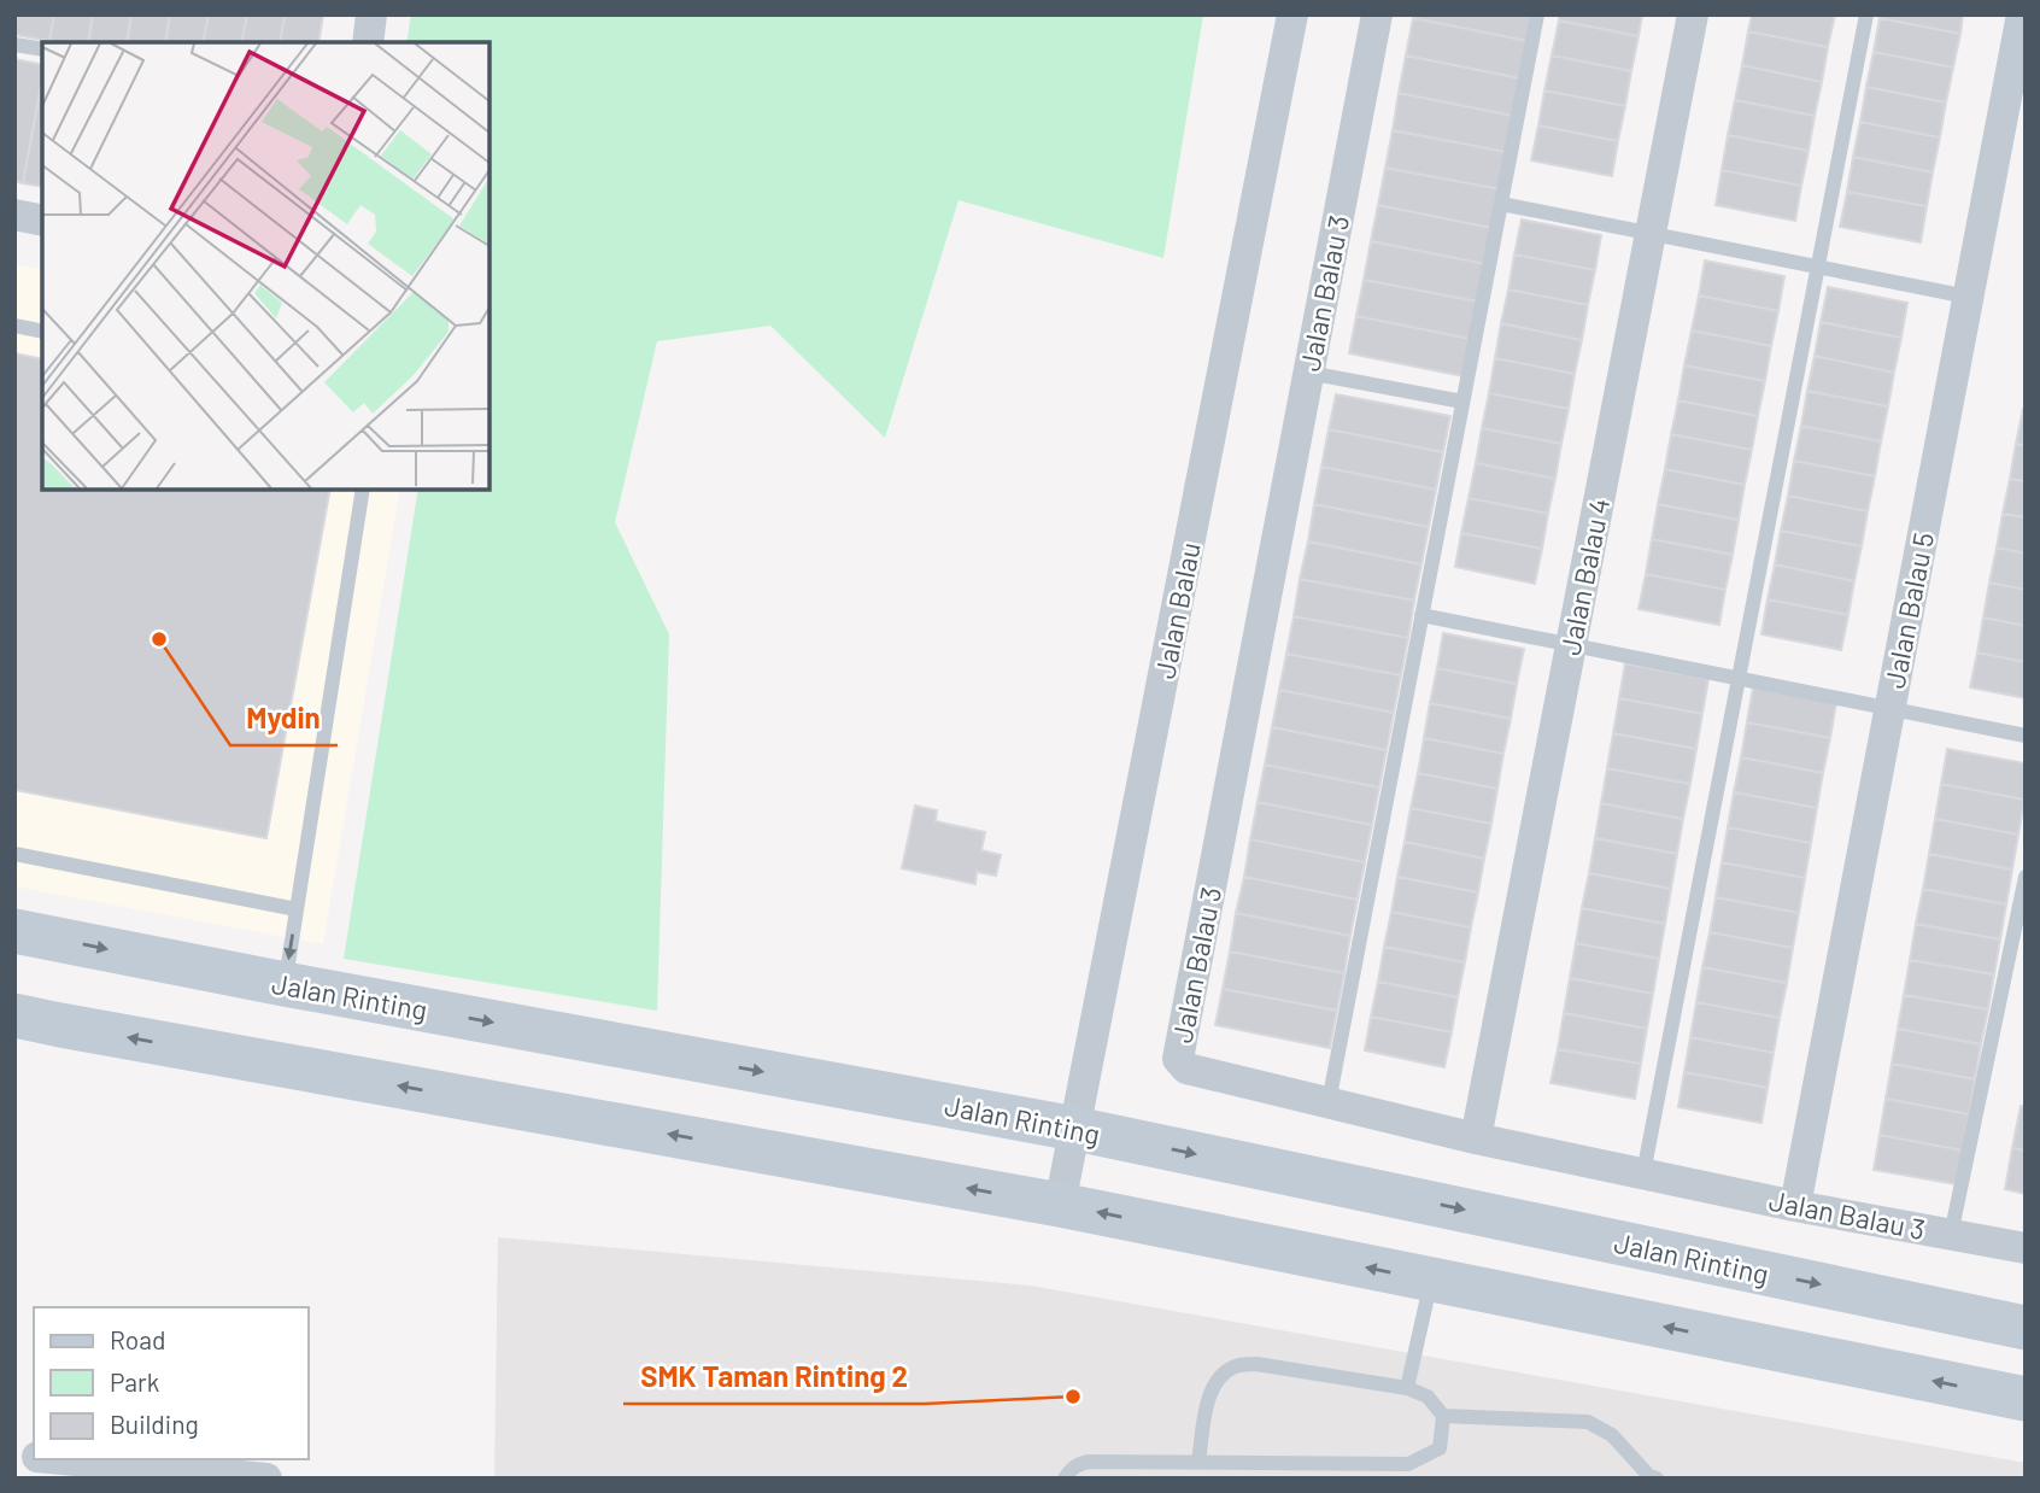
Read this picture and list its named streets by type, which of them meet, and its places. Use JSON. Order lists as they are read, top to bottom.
{
  "streets": {
    "main road": ["Jalan Rinting"],
    "street": [
      "Jalan Balau 3",
      "Jalan Balau 4",
      "Jalan Balau",
      "Jalan Balau 5"
    ]
  },
  "crossings": [
    ["Jalan Balau 3", "Jalan Balau 4"],
    ["Jalan Balau 3", "Jalan Balau 5"],
    ["Jalan Balau", "Jalan Rinting"]
  ],
  "places": ["Mydin", "SMK Taman Rinting 2"],
  "legend": ["Road", "Park", "Building"]
}
